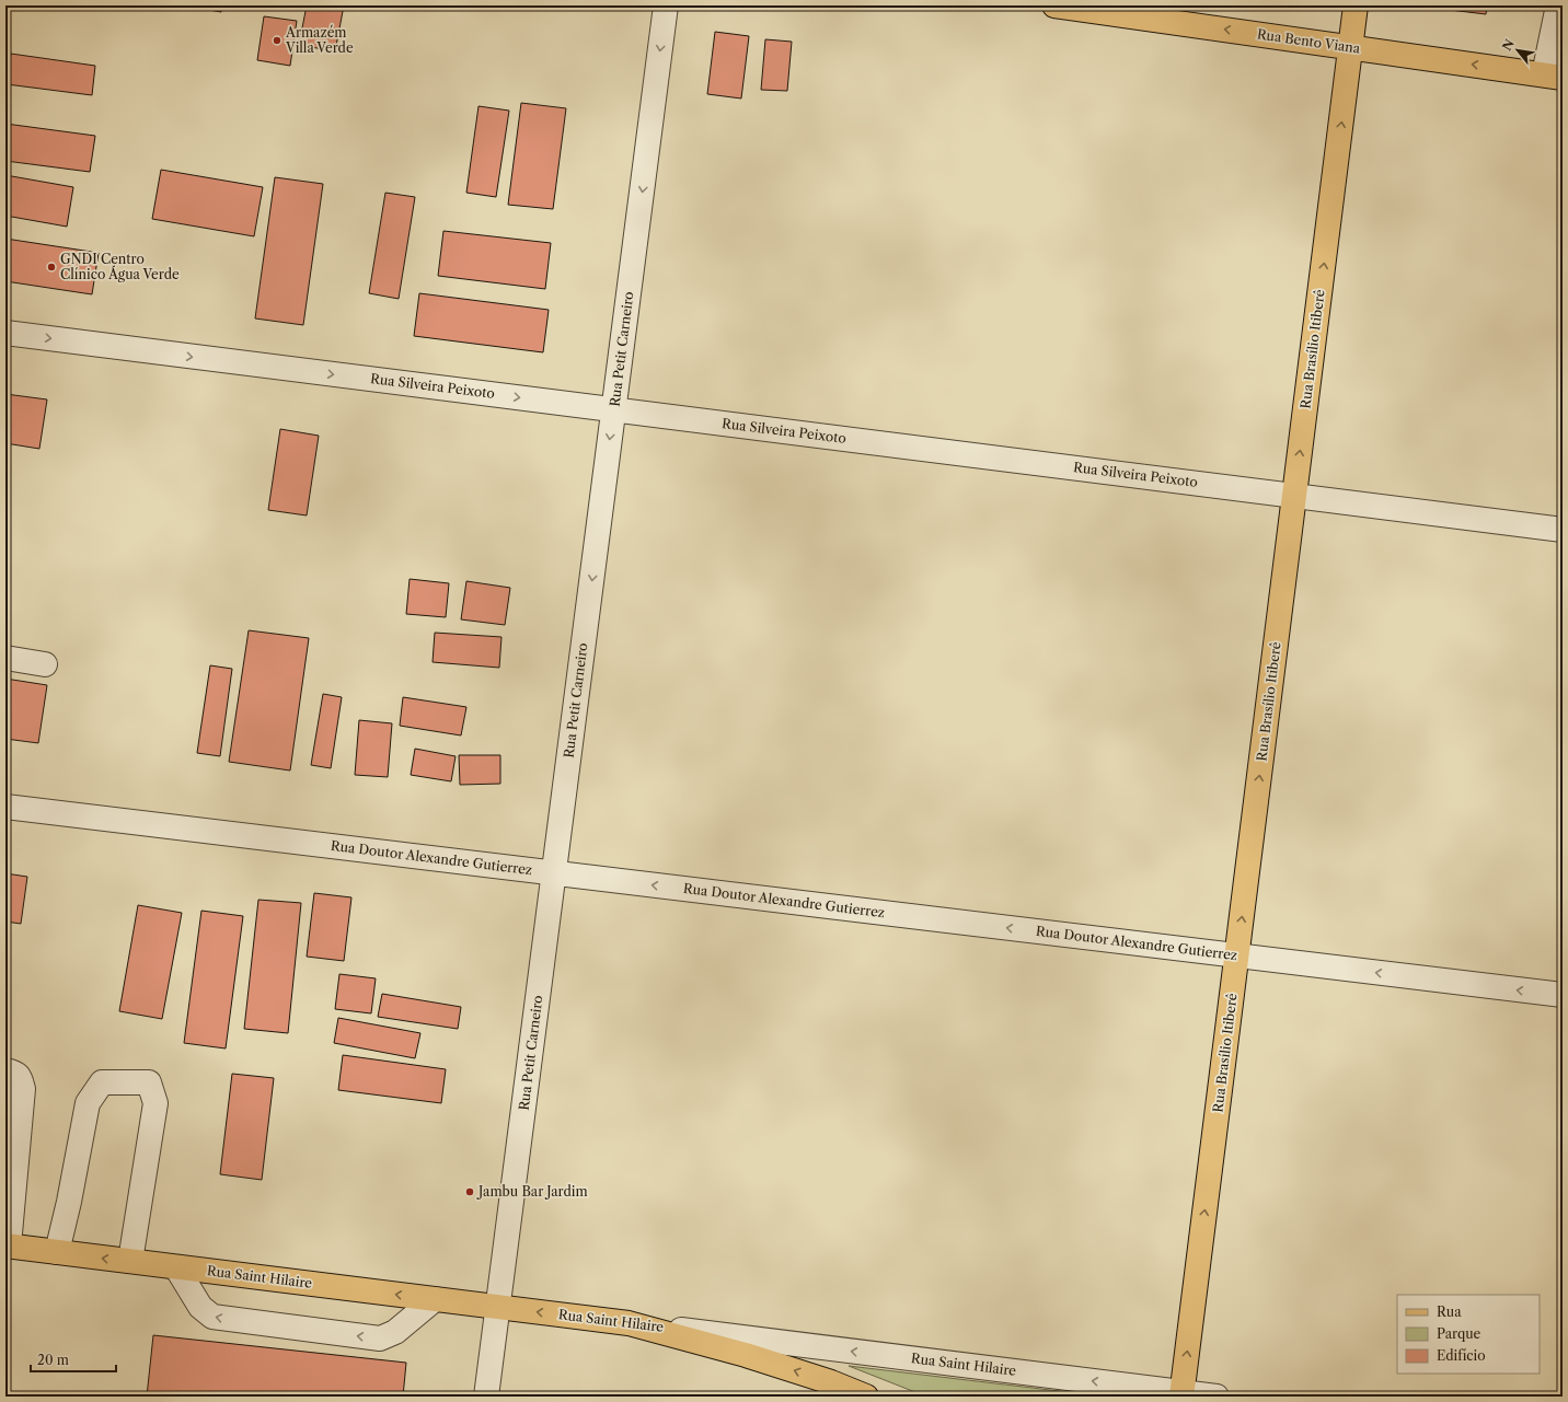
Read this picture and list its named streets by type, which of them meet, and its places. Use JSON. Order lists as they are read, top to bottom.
{
  "streets": {
    "main road": ["Rua Bento Viana", "Rua Brasílio Itiberê", "Rua Saint Hilaire"],
    "street": ["Rua Petit Carneiro", "Rua Silveira Peixoto", "Rua Doutor Alexandre Gutierrez"]
  },
  "crossings": [
    ["Rua Bento Viana", "Rua Brasílio Itiberê"],
    ["Rua Petit Carneiro", "Rua Silveira Peixoto"],
    ["Rua Petit Carneiro", "Rua Doutor Alexandre Gutierrez"],
    ["Rua Petit Carneiro", "Rua Saint Hilaire"],
    ["Rua Brasílio Itiberê", "Rua Silveira Peixoto"],
    ["Rua Brasílio Itiberê", "Rua Doutor Alexandre Gutierrez"],
    ["Rua Brasílio Itiberê", "Rua Saint Hilaire"]
  ],
  "one_way": [
    "Rua Bento Viana",
    "Rua Petit Carneiro",
    "Rua Brasílio Itiberê",
    "Rua Silveira Peixoto",
    "Rua Doutor Alexandre Gutierrez",
    "Rua Saint Hilaire"
  ],
  "places": ["Armazém Villa Verde", "GNDI Centro Clínico Água Verde", "Jambu Bar Jardim"],
  "legend": ["Rua", "Parque", "Edifício"],
  "scale_bar": "20 m",
  "north": "top left"
}
